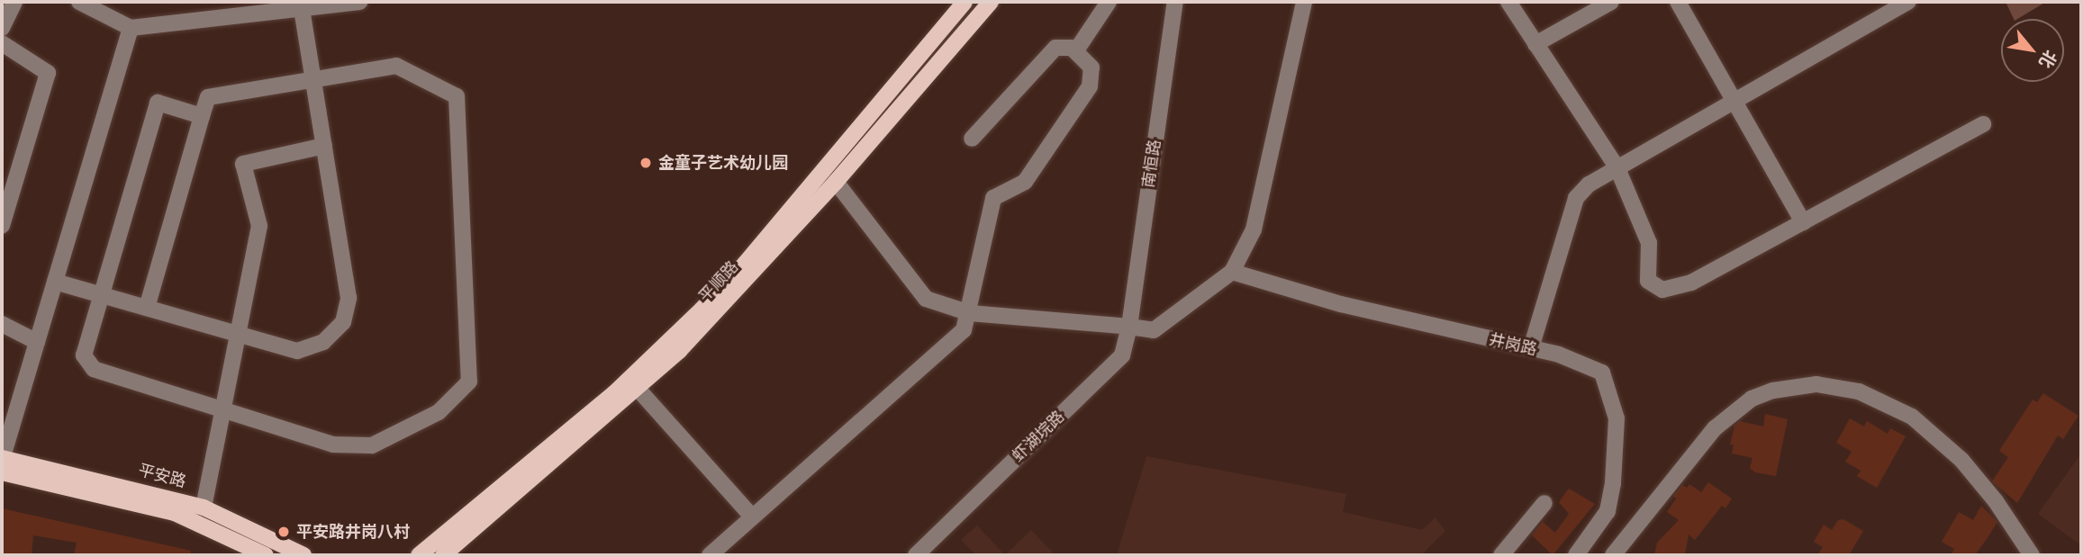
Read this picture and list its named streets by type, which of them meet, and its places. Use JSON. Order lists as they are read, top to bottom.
{
  "streets": {
    "main road": ["平顺路", "平安路"],
    "street": ["南恒路", "井岗路", "虾湖垸路"]
  },
  "crossings": [
    ["南恒路", "虾湖垸路"]
  ],
  "places": ["金童子艺术幼儿园", "平安路井岗八村"],
  "north": "bottom right"
}
